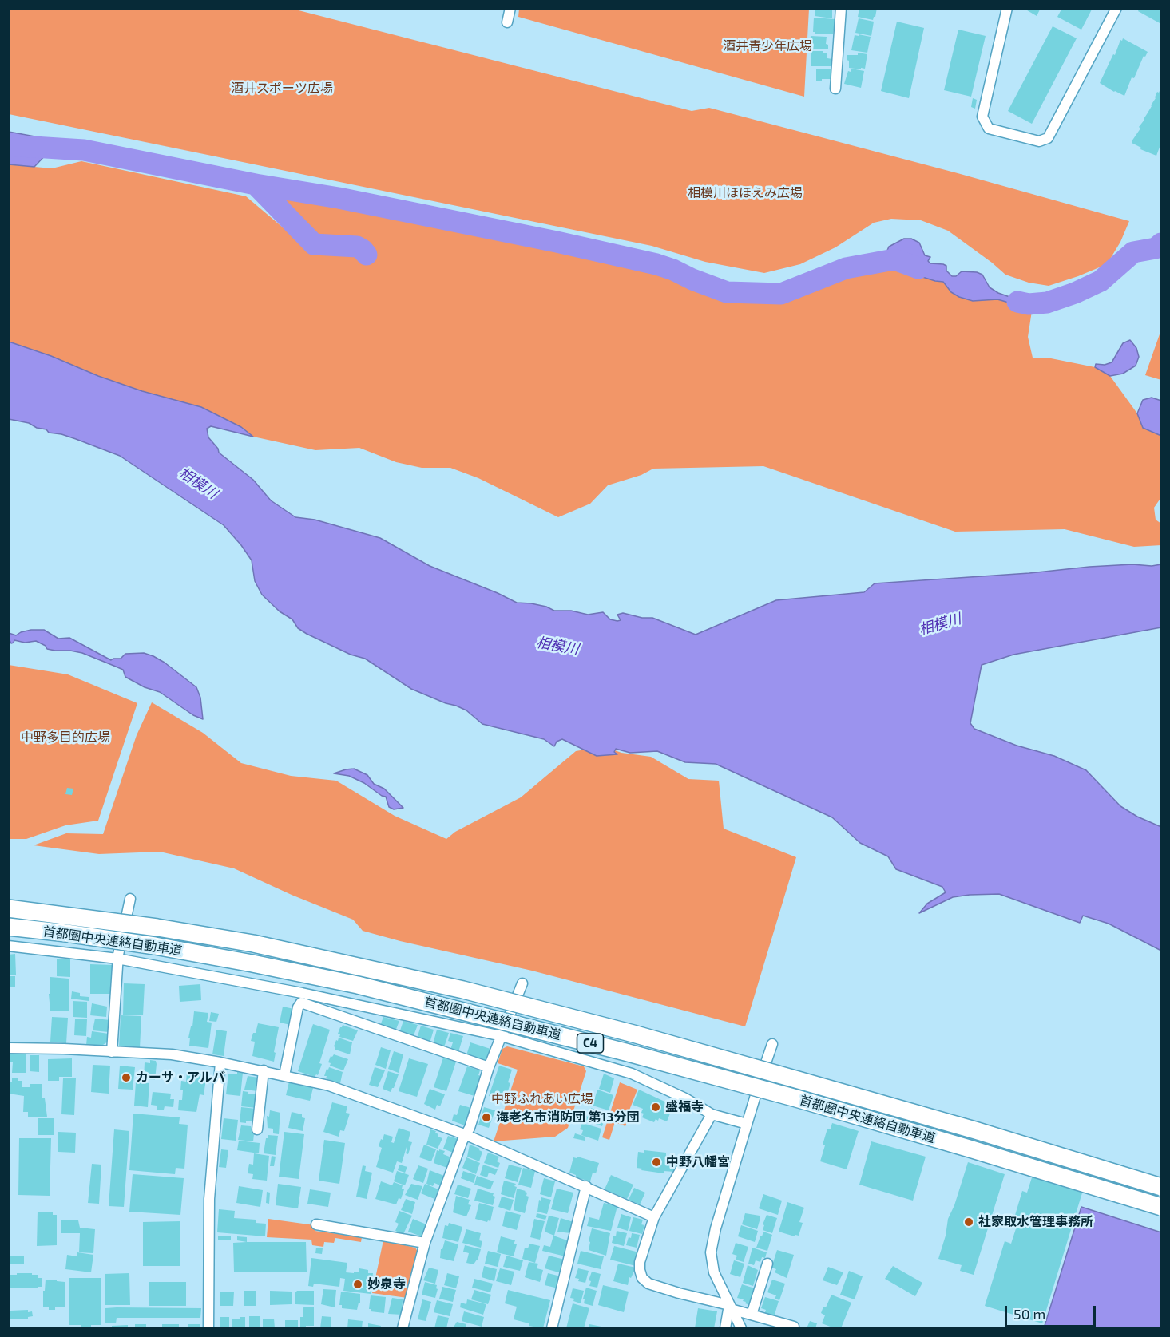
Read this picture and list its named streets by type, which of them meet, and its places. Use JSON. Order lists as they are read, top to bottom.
{
  "streets": {
    "highway": ["首都圏中央連絡自動車道", "C4"]
  },
  "water": ["相模川"],
  "parks": [
    "酒井青少年広場",
    "酒井スポーツ広場",
    "相模川ほほえみ広場",
    "中野多目的広場",
    "中野ふれあい広場"
  ],
  "places": [
    "カーサ・アルバ",
    "盛福寺",
    "海老名市消防団 第13分団",
    "中野八幡宮",
    "社家取水管理事務所",
    "妙泉寺"
  ],
  "scale_bar": "50 m"
}
